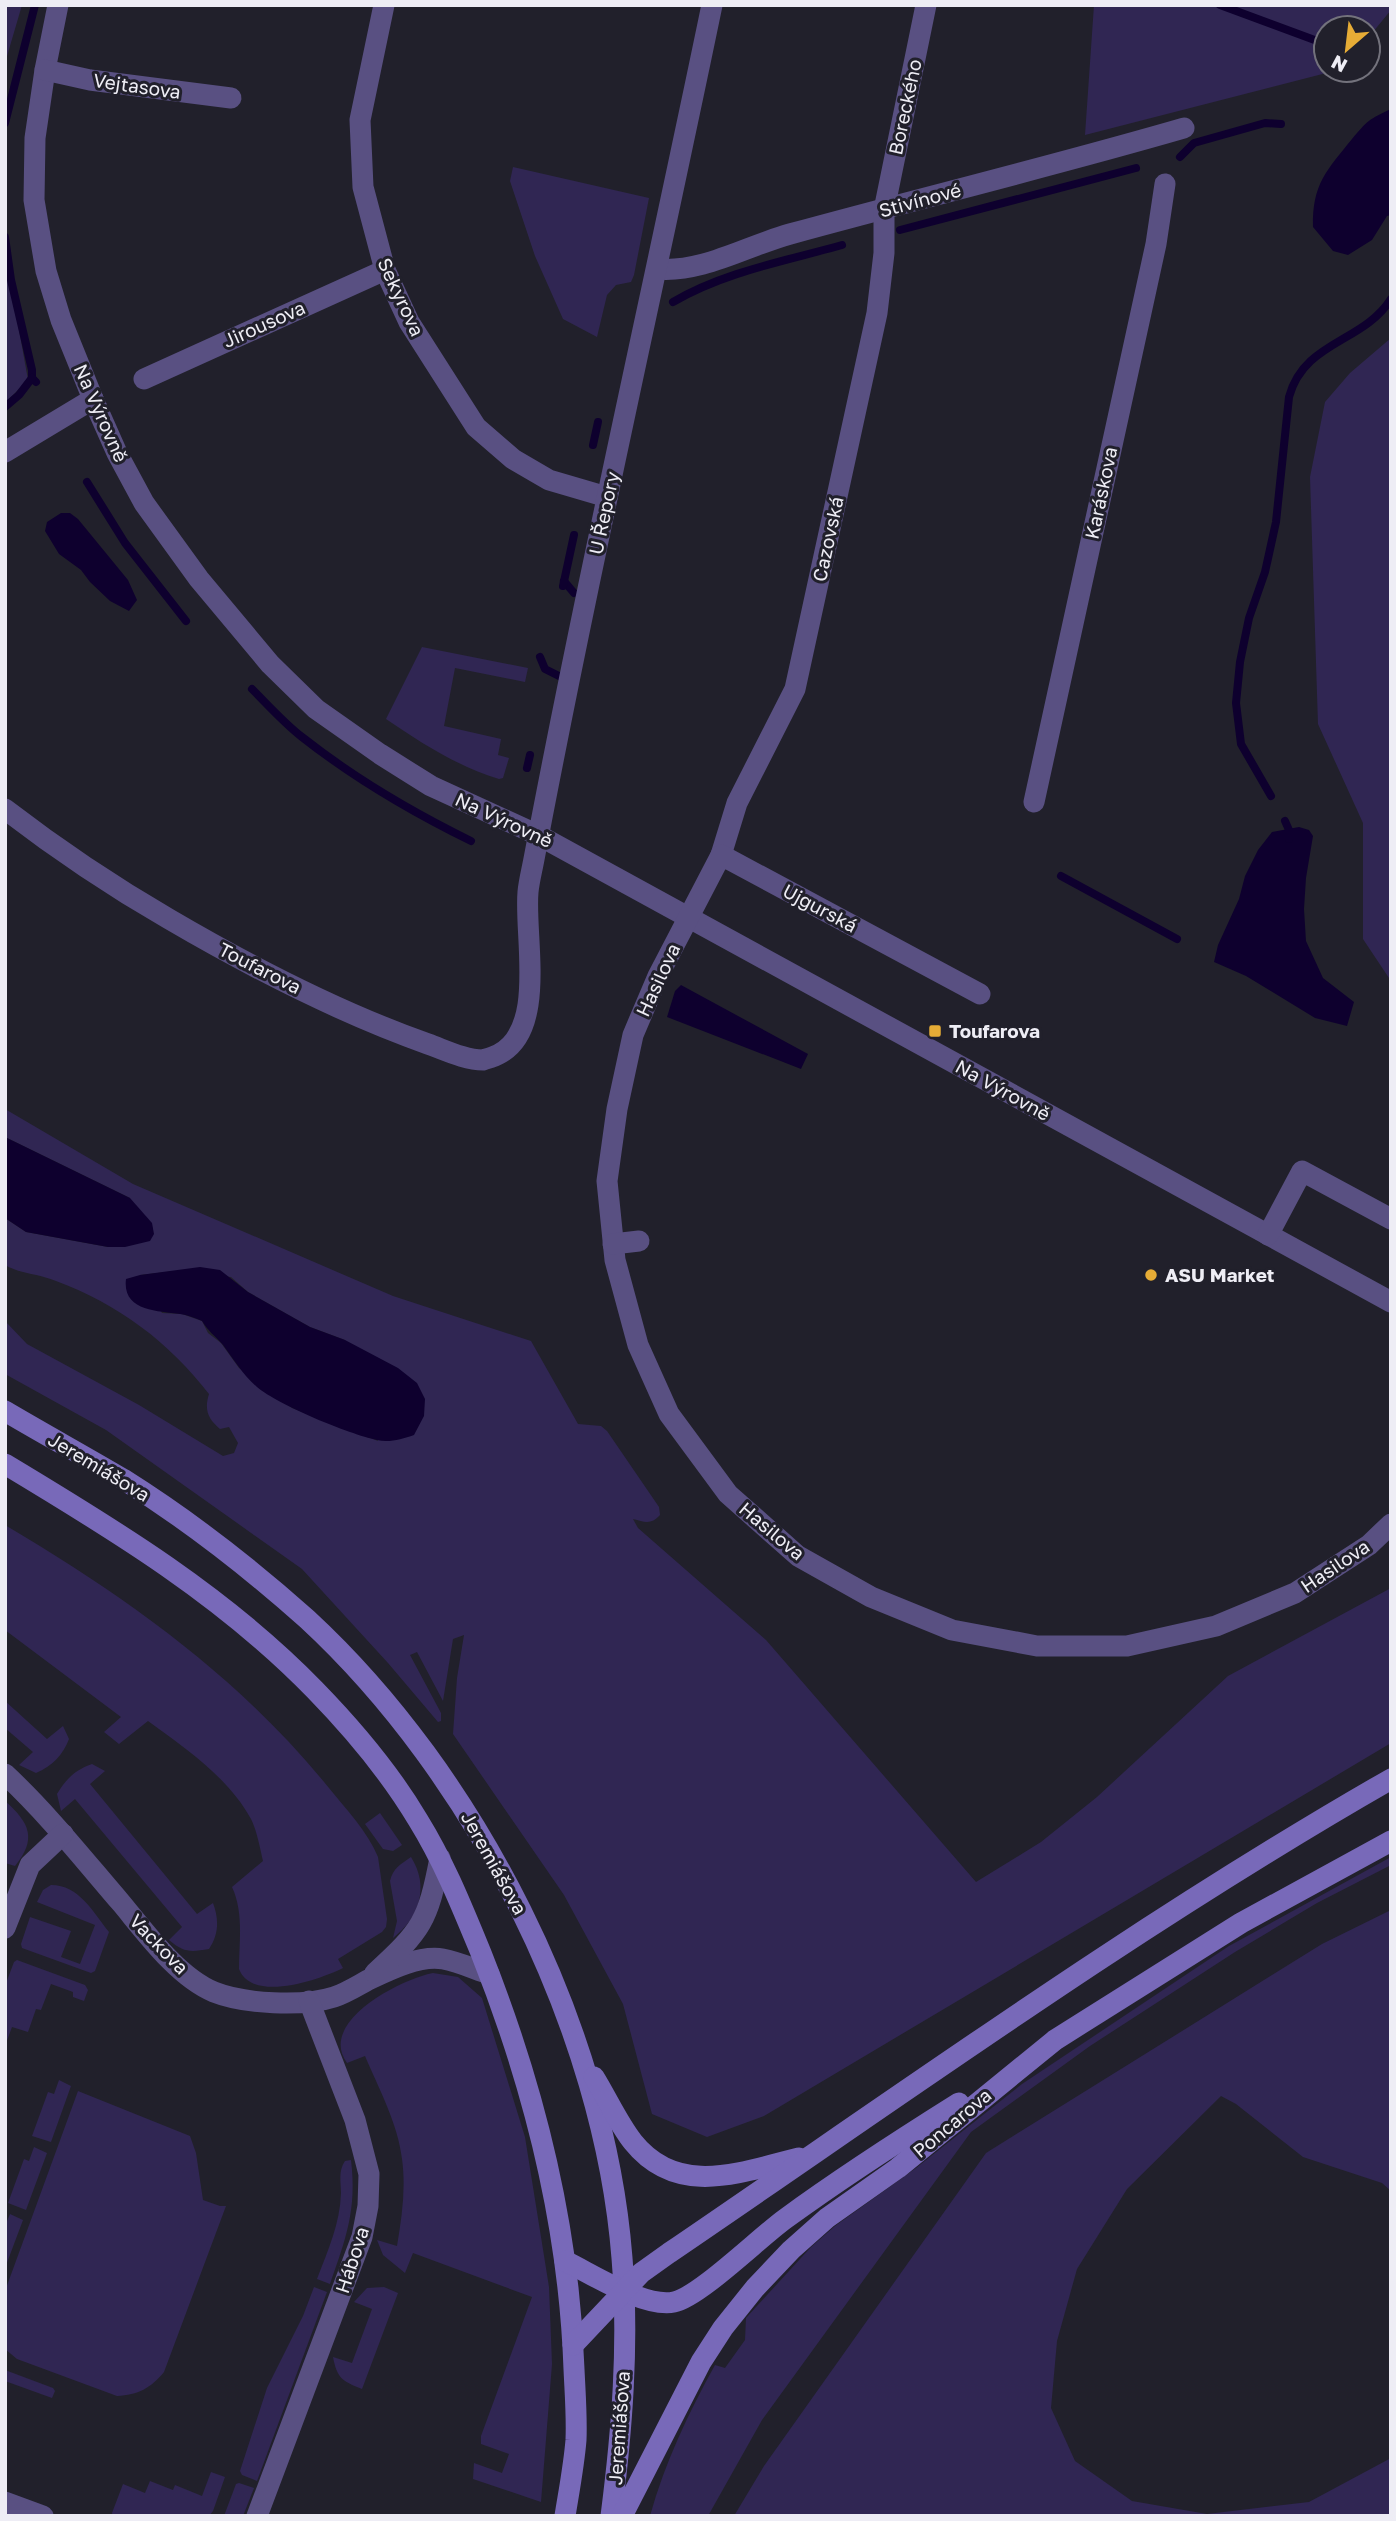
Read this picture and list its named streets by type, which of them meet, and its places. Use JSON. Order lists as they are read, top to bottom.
{
  "streets": {
    "main road": ["Jeremiášova", "Poncarova"],
    "street": [
      "Vejtasova",
      "Boreckého",
      "Stivínové",
      "Sekyrova",
      "Jirousova",
      "Na Výrovně",
      "Karáskova",
      "U Řepory",
      "Cazovská",
      "Ujgurská",
      "Toufarova",
      "Hasilova",
      "Vackova",
      "Hábova"
    ]
  },
  "crossings": [
    ["Vejtasova", "Na Výrovně"],
    ["Boreckého", "Stivínové"],
    ["Boreckého", "Cazovská"],
    ["Stivínové", "U Řepory"],
    ["Stivínové", "Cazovská"],
    ["Sekyrova", "Jirousova"],
    ["Sekyrova", "U Řepory"],
    ["Na Výrovně", "U Řepory"],
    ["Na Výrovně", "Hasilova"],
    ["U Řepory", "Toufarova"],
    ["Cazovská", "Ujgurská"],
    ["Vackova", "Hábova"]
  ],
  "places": {
    "transit": ["Toufarova"],
    "other": ["ASU Market"]
  },
  "north": "bottom left"
}
